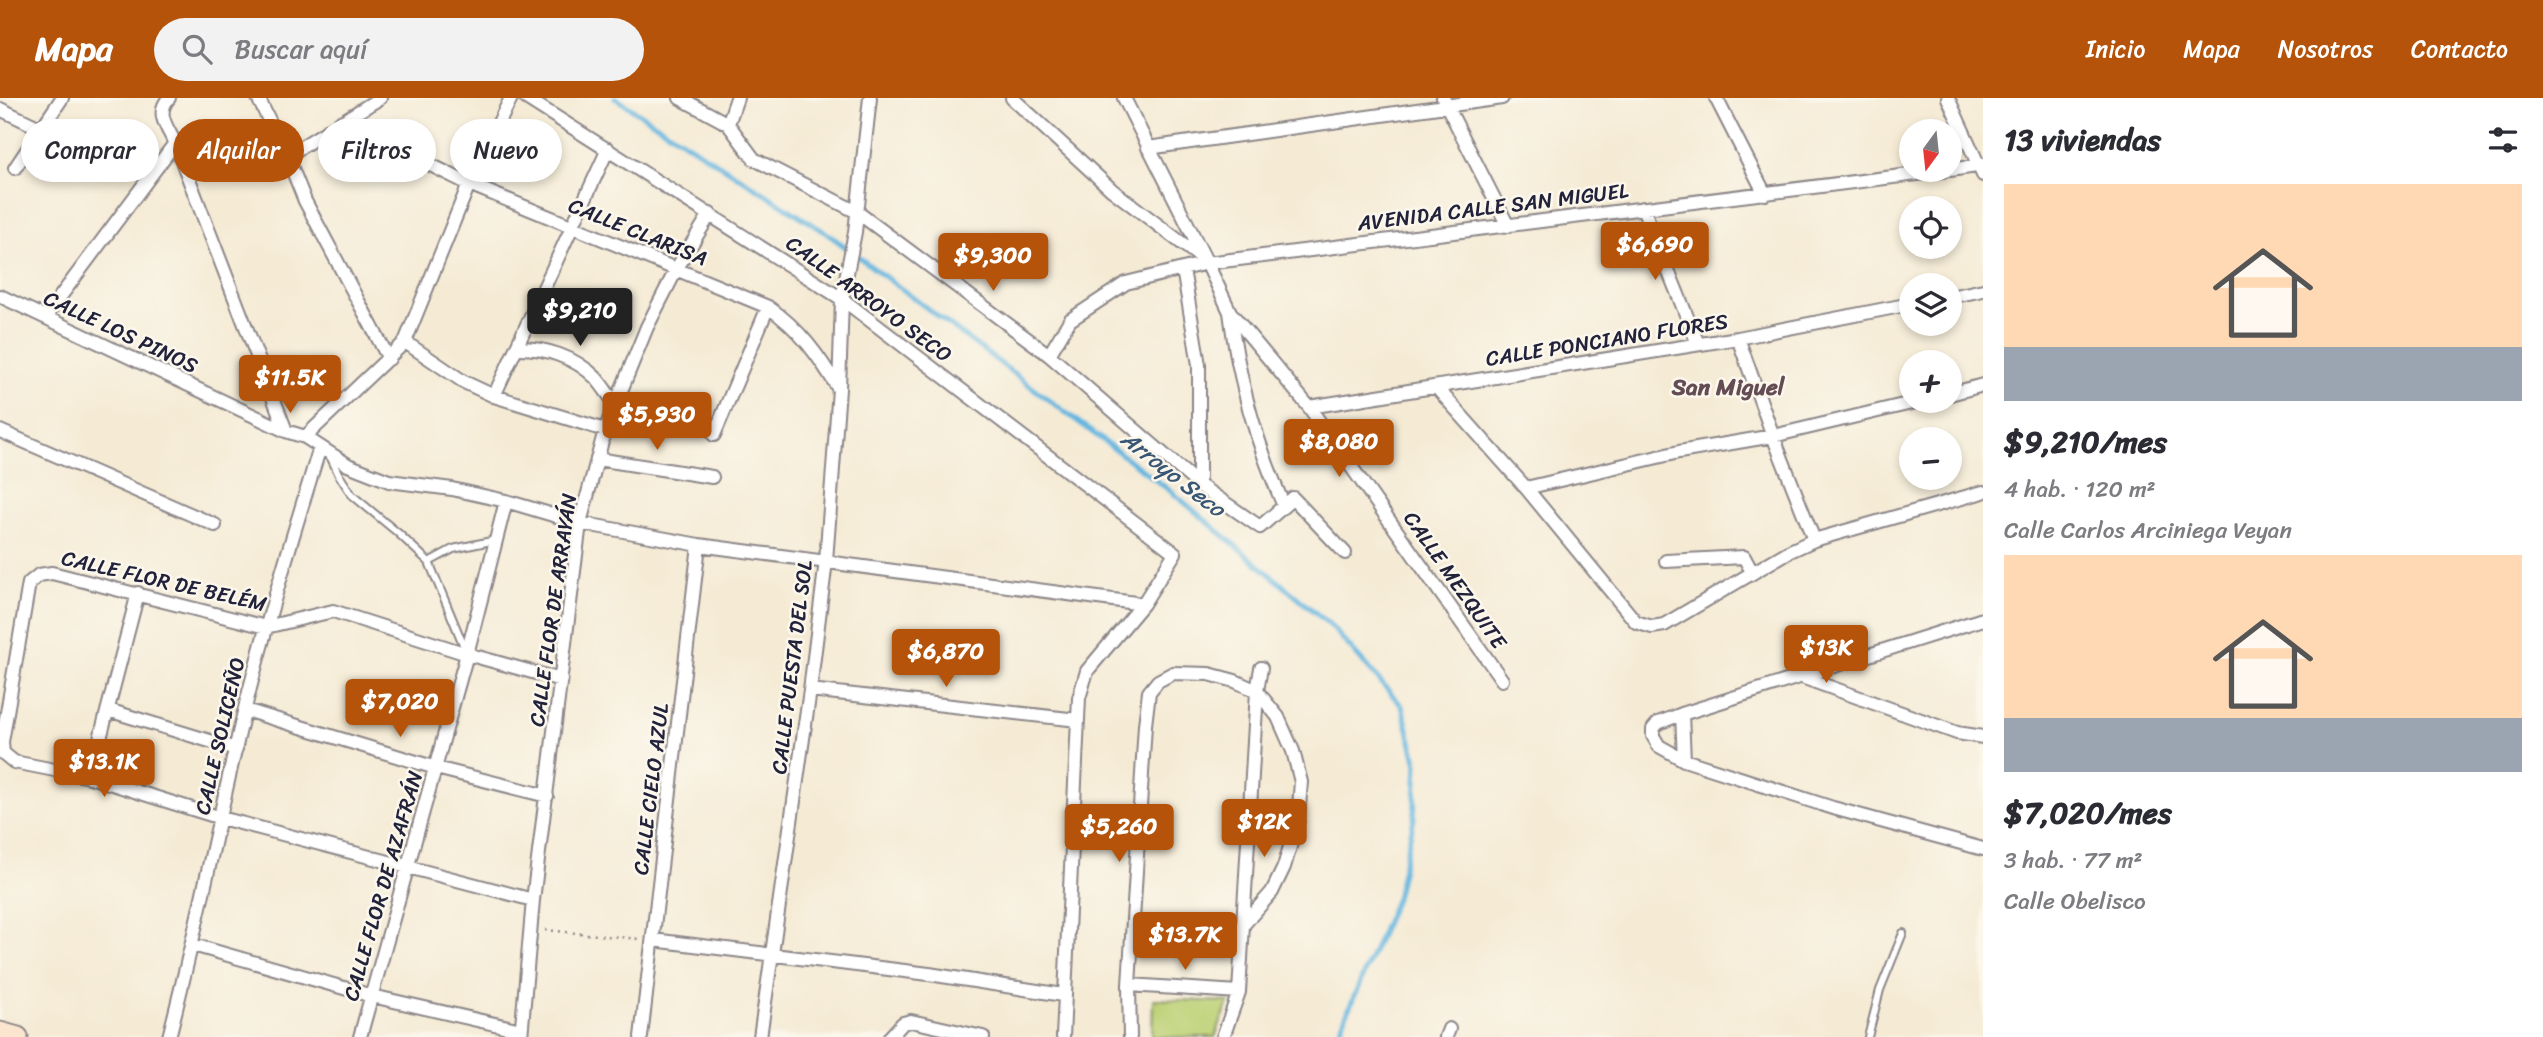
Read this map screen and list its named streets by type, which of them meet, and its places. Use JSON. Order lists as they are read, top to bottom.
{
  "streets": {
    "street": [
      "AVENIDA CALLE SAN MIGUEL",
      "CALLE CLARISA",
      "CALLE ARROYO SECO",
      "CALLE LOS PINOS",
      "CALLE PONCIANO FLORES",
      "CALLE MEZQUITE",
      "CALLE FLOR DE BELÉM",
      "CALLE FLOR DE ARRAYÁN",
      "CALLE PUESTA DEL SOL",
      "CALLE SOLICEÑO",
      "CALLE CIELO AZUL",
      "CALLE FLOR DE AZAFRÁN"
    ]
  },
  "crossings": [
    ["AVENIDA CALLE SAN MIGUEL", "CALLE MEZQUITE"],
    ["CALLE CLARISA", "CALLE FLOR DE ARRAYÁN"],
    ["CALLE CLARISA", "CALLE PUESTA DEL SOL"],
    ["CALLE ARROYO SECO", "CALLE LOS PINOS"],
    ["CALLE ARROYO SECO", "CALLE FLOR DE ARRAYÁN"],
    ["CALLE ARROYO SECO", "CALLE PUESTA DEL SOL"],
    ["CALLE LOS PINOS", "CALLE FLOR DE ARRAYÁN"],
    ["CALLE LOS PINOS", "CALLE PUESTA DEL SOL"],
    ["CALLE LOS PINOS", "CALLE SOLICEÑO"],
    ["CALLE LOS PINOS", "CALLE CIELO AZUL"],
    ["CALLE LOS PINOS", "CALLE FLOR DE AZAFRÁN"],
    ["CALLE PONCIANO FLORES", "CALLE MEZQUITE"],
    ["CALLE FLOR DE BELÉM", "CALLE FLOR DE ARRAYÁN"],
    ["CALLE FLOR DE BELÉM", "CALLE SOLICEÑO"],
    ["CALLE FLOR DE BELÉM", "CALLE FLOR DE AZAFRÁN"]
  ],
  "districts": ["San Miguel"],
  "water": ["Arroyo Seco"],
  "north": "bottom",
  "page": {
    "header": "Mapa",
    "search": "Buscar aquí",
    "nav": [
      "Inicio",
      "Mapa",
      "Nosotros",
      "Contacto"
    ],
    "heading": "13 viviendas",
    "map_buttons": ["+", "−"],
    "chip": [
      "Comprar",
      "Alquilar",
      "Filtros",
      "Nuevo"
    ],
    "list": [
      {
        "name": "$9,210/mes",
        "note": "4 hab. · 120 m² · Calle Carlos Arciniega Veyan"
      },
      {
        "name": "$7,020/mes",
        "note": "3 hab. · 77 m² · Calle Obelisco"
      }
    ],
    "price": [
      "$6,690",
      "$9,300",
      "$9,210",
      "$11.5K",
      "$5,930",
      "$8,080",
      "$13K",
      "$6,870",
      "$7,020",
      "$13.1K",
      "$12K",
      "$5,260",
      "$13.7K"
    ]
  }
}
